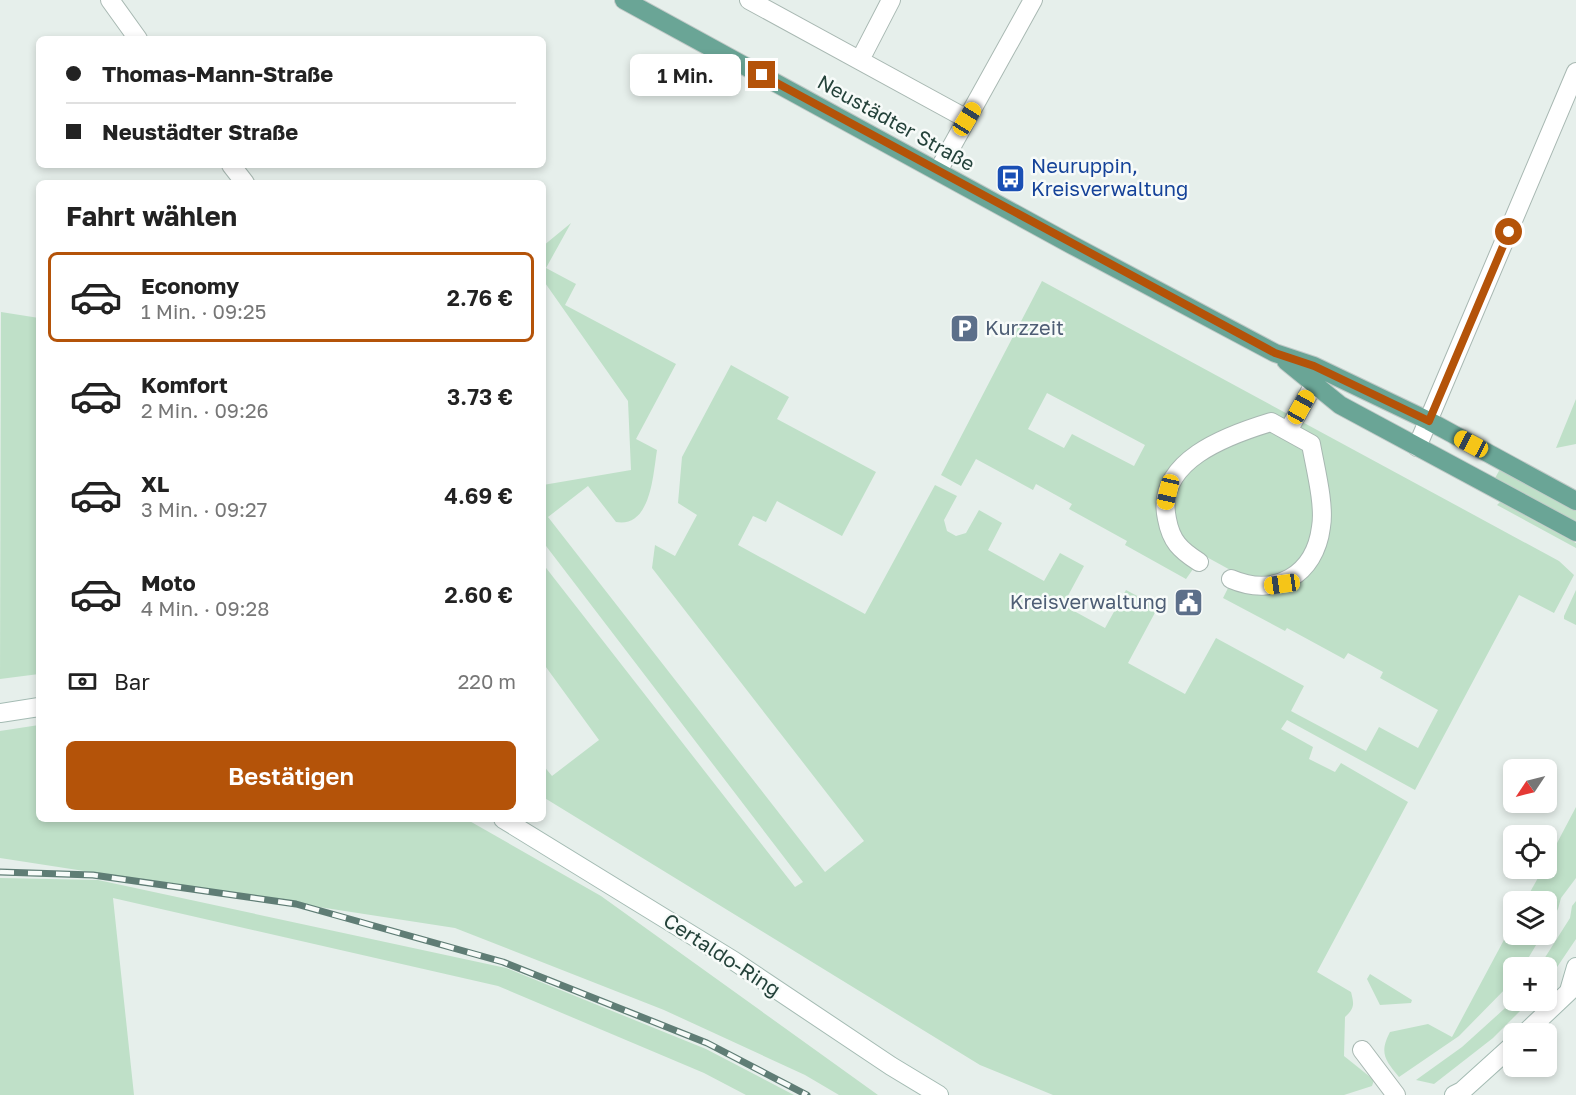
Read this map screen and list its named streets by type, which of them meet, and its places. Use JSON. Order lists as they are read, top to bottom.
{
  "streets": {
    "main road": ["Neustädter Straße", "Certaldo-Ring"]
  },
  "places": {
    "bus stop": ["Neuruppin, Kreisverwaltung"],
    "parking": ["Kurzzeit"],
    "public building": ["Kreisverwaltung"]
  },
  "north": "bottom left",
  "page": {
    "banner": ["Thomas-Mann-Straße", "Neustädter Straße"],
    "bubble": "1 Min.",
    "heading": "Fahrt wählen",
    "list": [
      {
        "name": "Economy",
        "note": "1 Min. · 09:25",
        "value": "2.76 €"
      },
      {
        "name": "Komfort",
        "note": "2 Min. · 09:26",
        "value": "3.73 €"
      },
      {
        "name": "XL",
        "note": "3 Min. · 09:27",
        "value": "4.69 €"
      },
      {
        "name": "Moto",
        "note": "4 Min. · 09:28",
        "value": "2.60 €"
      }
    ],
    "pay": ["Bar", "220 m"],
    "buttons": "Bestätigen",
    "map_buttons": ["+", "−"]
  }
}
